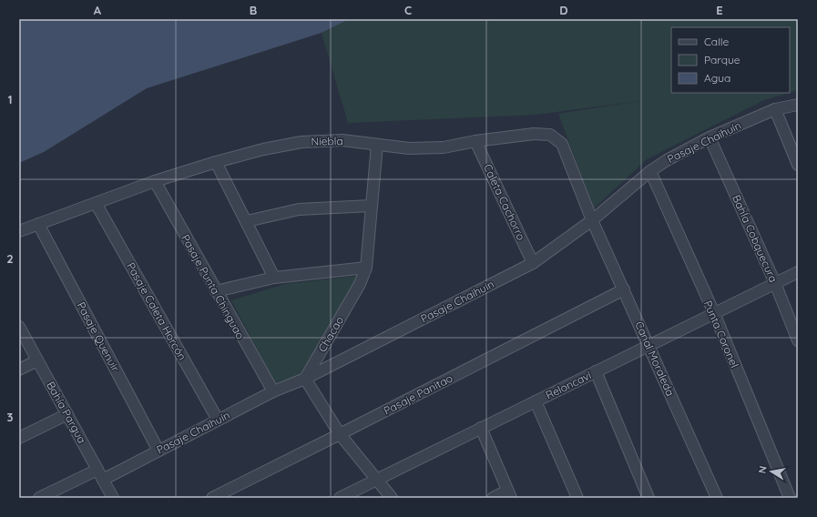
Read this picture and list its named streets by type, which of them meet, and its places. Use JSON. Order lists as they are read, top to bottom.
{
  "streets": {
    "street": [
      "Niebla",
      "Pasaje Chaihuín",
      "Caleta Cachorro",
      "BahÍa Cobquecura",
      "Pasaje Punta Chinguao",
      "Pasaje Caleta Horcón",
      "Chacao",
      "Punta Coronel",
      "Pasaje Quenuir",
      "Canal Moraleda",
      "Reloncaví",
      "Pasaje Panitao",
      "Bahía Pargua"
    ]
  },
  "crossings": [
    ["Niebla", "Pasaje Chaihuín"],
    ["Niebla", "Caleta Cachorro"],
    ["Niebla", "Pasaje Punta Chinguao"],
    ["Niebla", "Pasaje Caleta Horcón"],
    ["Niebla", "Chacao"],
    ["Niebla", "Pasaje Quenuir"],
    ["Niebla", "Canal Moraleda"],
    ["Pasaje Chaihuín", "Caleta Cachorro"],
    ["Pasaje Chaihuín", "BahÍa Cobquecura"],
    ["Pasaje Chaihuín", "Pasaje Punta Chinguao"],
    ["Pasaje Chaihuín", "Pasaje Caleta Horcón"],
    ["Pasaje Chaihuín", "Chacao"],
    ["Pasaje Chaihuín", "Punta Coronel"],
    ["Pasaje Chaihuín", "Pasaje Quenuir"],
    ["Pasaje Chaihuín", "Canal Moraleda"],
    ["Pasaje Chaihuín", "Bahía Pargua"],
    ["BahÍa Cobquecura", "Reloncaví"],
    ["Punta Coronel", "Reloncaví"],
    ["Canal Moraleda", "Reloncaví"],
    ["Canal Moraleda", "Pasaje Panitao"]
  ],
  "legend": ["Calle", "Parque", "Agua"],
  "north": "left",
  "grid": {
    "columns": [
      "A",
      "B",
      "C",
      "D",
      "E"
    ],
    "rows": ["1", "2", "3"]
  }
}
